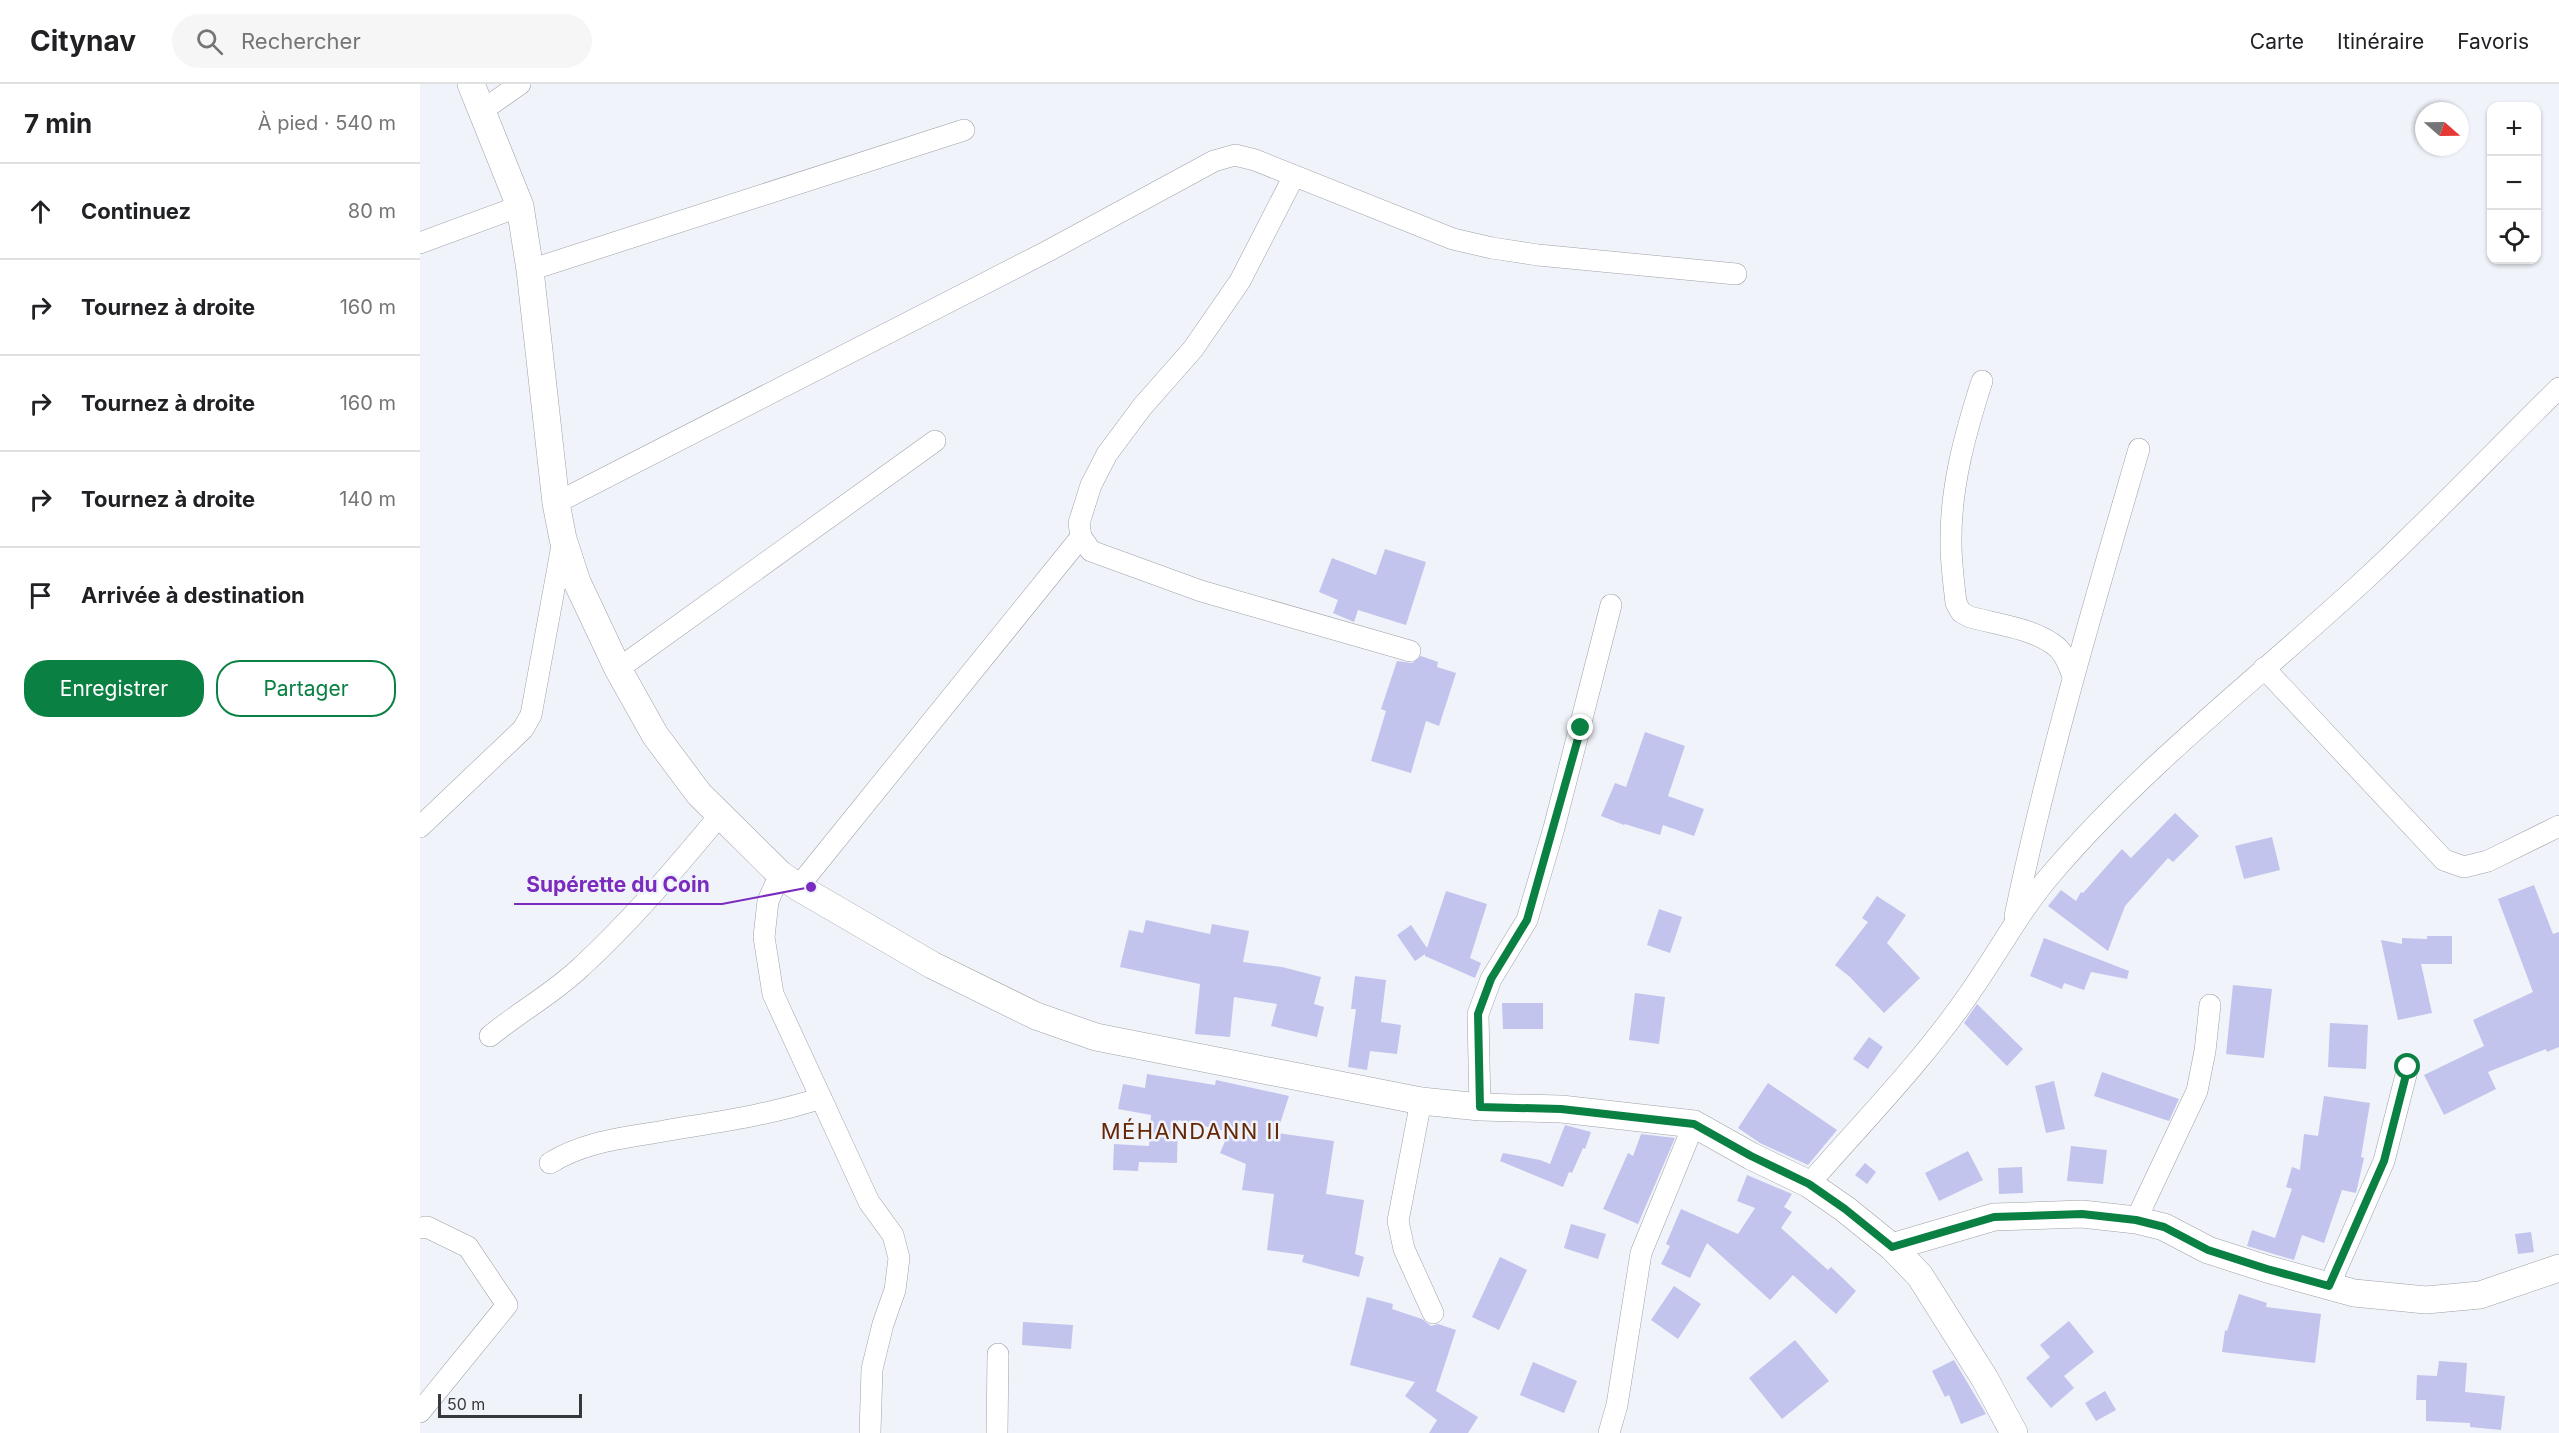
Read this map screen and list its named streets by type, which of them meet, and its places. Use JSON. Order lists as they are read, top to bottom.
{
  "districts": ["MÉHANDANN II"],
  "places": ["Supérette du Coin"],
  "scale_bar": "50 m",
  "north": "right",
  "page": {
    "header": "Citynav",
    "search": "Rechercher",
    "nav": ["Carte", "Itinéraire", "Favoris"],
    "heading": ["7 min", "À pied · 540 m"],
    "map_buttons": ["+", "−"],
    "list": [
      ["Continuez", "80 m"],
      ["Tournez à droite", "160 m"],
      ["Tournez à droite", "160 m"],
      ["Tournez à droite", "140 m"],
      "Arrivée à destination"
    ],
    "buttons": ["Enregistrer", "Partager"],
    "scale": "50 m"
  }
}
